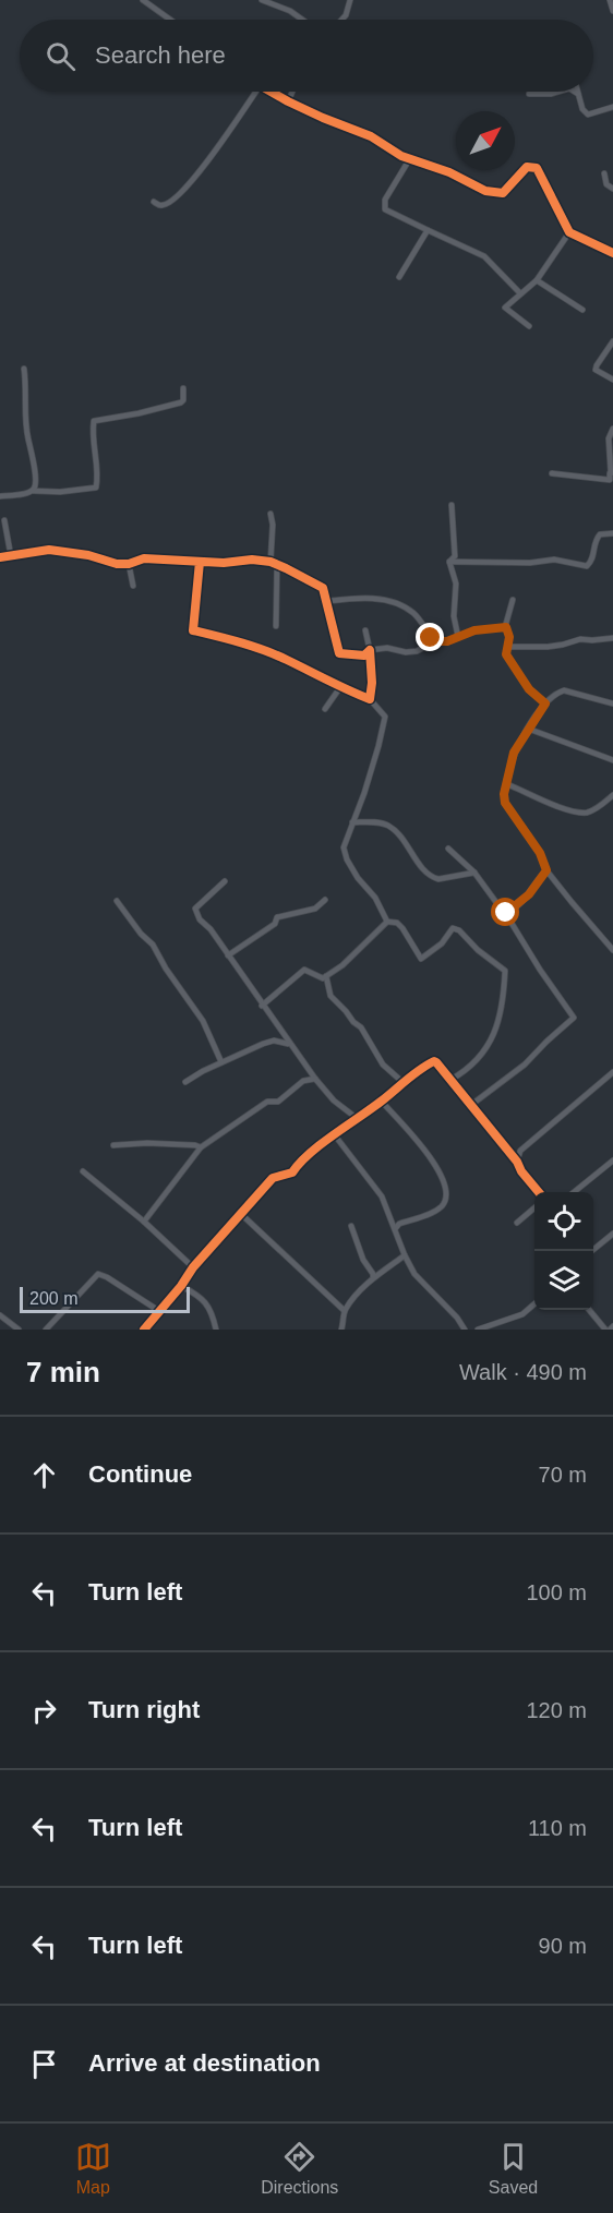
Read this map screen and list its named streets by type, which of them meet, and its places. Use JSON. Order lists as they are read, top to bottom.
{
  "scale_bar": "200 m",
  "north": "top right",
  "page": {
    "search": "Search here",
    "scale": "200 m",
    "heading": ["7 min", "Walk · 490 m"],
    "list": [
      ["Continue", "70 m"],
      ["Turn left", "100 m"],
      ["Turn right", "120 m"],
      ["Turn left", "110 m"],
      ["Turn left", "90 m"],
      "Arrive at destination"
    ],
    "nav": ["Map", "Directions", "Saved"]
  }
}
